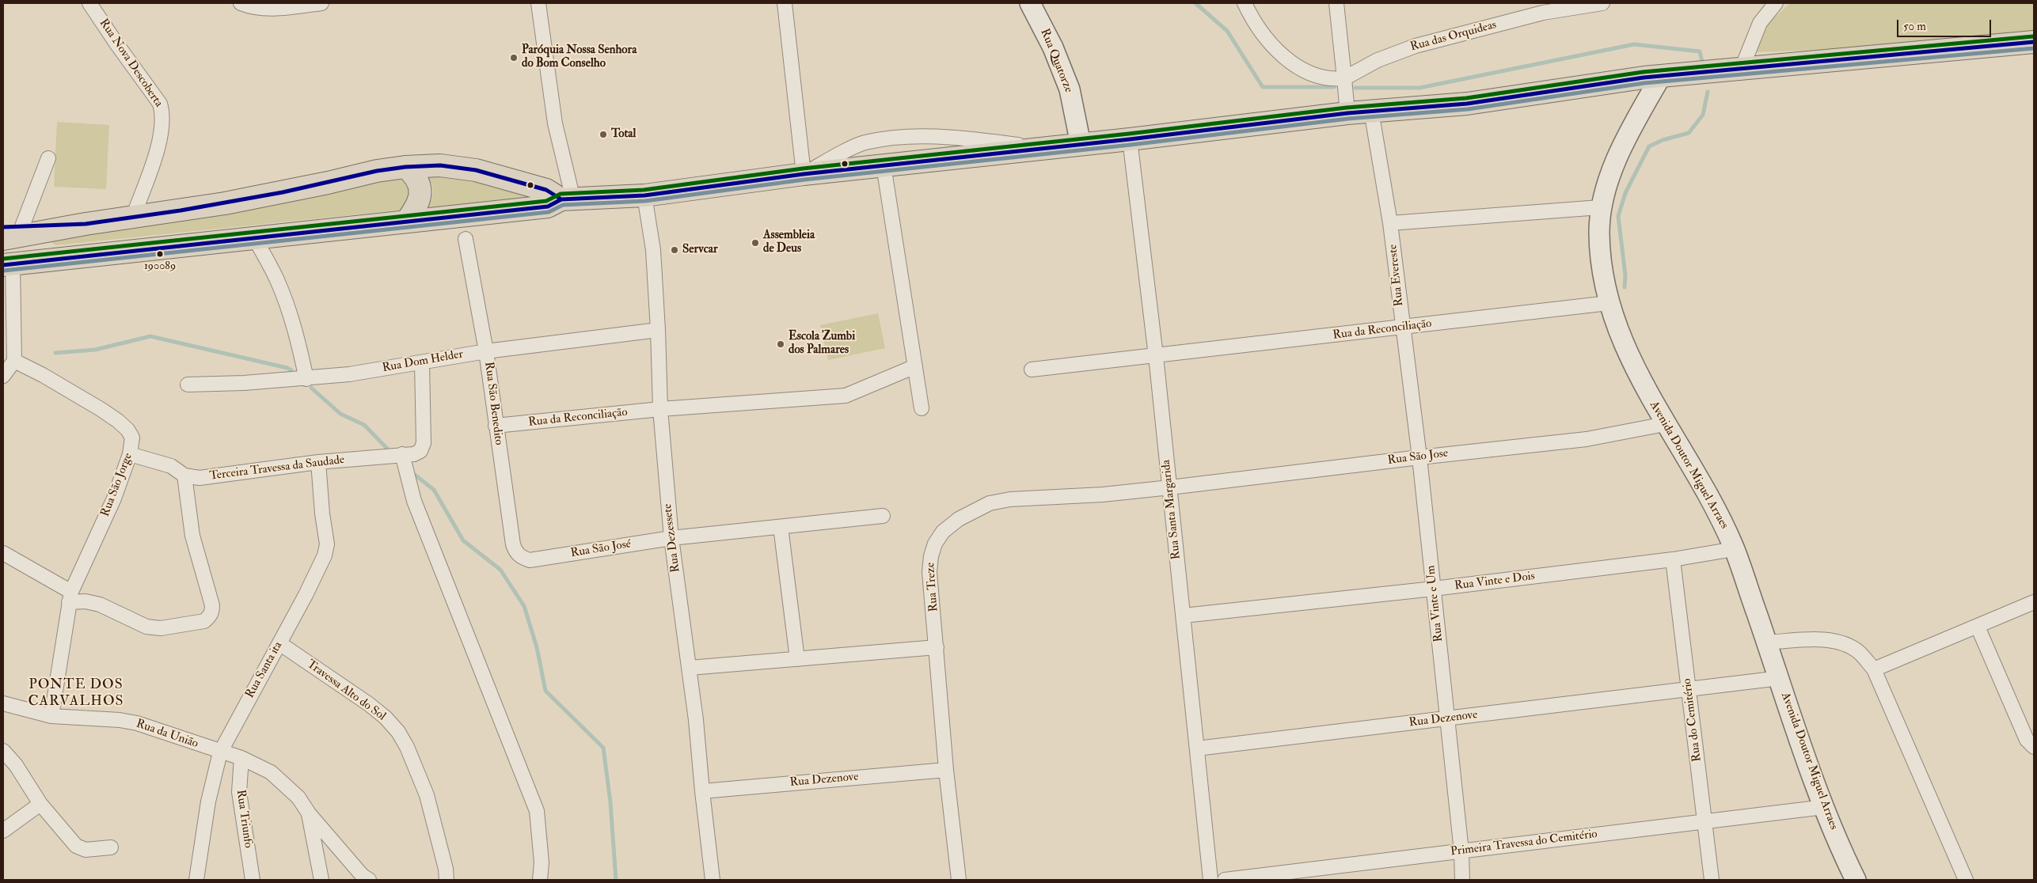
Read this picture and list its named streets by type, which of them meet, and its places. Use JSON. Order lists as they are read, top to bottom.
{
  "streets": {
    "main road": ["Rua Quatorze", "Avenida Doutor Miguel Arraes"],
    "street": [
      "Rua das Orquideas",
      "Rua Nova Descoberta",
      "Rua Evereste",
      "Rua da Reconciliação",
      "Rua Dom Helder",
      "Rua São Benedito",
      "Rua São Jose",
      "Terceira Travessa da Saudade",
      "Rua São Jorge",
      "Rua Santa Margarida",
      "Rua Dezessete",
      "Rua São José",
      "Rua Vinte e Dois",
      "Rua Treze",
      "Rua Vinte e Um",
      "Rua Santa ita",
      "Travessa Alto do Sol",
      "Rua Dezenove",
      "Rua do Cemitério",
      "Rua da União",
      "Rua Triunfo",
      "Primeira Travessa do Cemitério"
    ]
  },
  "crossings": [
    ["Rua Evereste", "Rua da Reconciliação"],
    ["Rua Evereste", "Rua Vinte e Um"],
    ["Rua da Reconciliação", "Rua São Benedito"],
    ["Rua da Reconciliação", "Avenida Doutor Miguel Arraes"],
    ["Rua da Reconciliação", "Rua Santa Margarida"],
    ["Rua da Reconciliação", "Rua Dezessete"],
    ["Rua da Reconciliação", "Rua Vinte e Um"],
    ["Rua Dom Helder", "Rua São Benedito"],
    ["Rua Dom Helder", "Terceira Travessa da Saudade"],
    ["Rua Dom Helder", "Rua Dezessete"],
    ["Rua São Benedito", "Rua São José"],
    ["Rua São Jose", "Avenida Doutor Miguel Arraes"],
    ["Rua São Jose", "Rua Santa Margarida"],
    ["Rua São Jose", "Rua Treze"],
    ["Rua São Jose", "Rua Vinte e Um"],
    ["Avenida Doutor Miguel Arraes", "Rua Vinte e Dois"],
    ["Avenida Doutor Miguel Arraes", "Rua Dezenove"],
    ["Avenida Doutor Miguel Arraes", "Primeira Travessa do Cemitério"],
    ["Terceira Travessa da Saudade", "Rua São Jorge"],
    ["Terceira Travessa da Saudade", "Rua Santa ita"],
    ["Rua São Jorge", "Rua da União"],
    ["Rua Santa Margarida", "Rua Vinte e Dois"],
    ["Rua Santa Margarida", "Rua Treze"],
    ["Rua Santa Margarida", "Rua Dezenove"],
    ["Rua Dezessete", "Rua São José"],
    ["Rua Dezessete", "Rua Dezenove"],
    ["Rua Vinte e Dois", "Rua Vinte e Um"],
    ["Rua Vinte e Dois", "Rua do Cemitério"],
    ["Rua Treze", "Rua Dezenove"],
    ["Rua Vinte e Um", "Rua Dezenove"],
    ["Rua Vinte e Um", "Primeira Travessa do Cemitério"],
    ["Rua Santa ita", "Travessa Alto do Sol"],
    ["Rua Santa ita", "Rua da União"],
    ["Rua Dezenove", "Rua do Cemitério"],
    ["Rua do Cemitério", "Primeira Travessa do Cemitério"],
    ["Rua da União", "Rua Triunfo"]
  ],
  "districts": ["PONTE DOS CARVALHOS"],
  "places": [
    "Paróquia Nossa Senhora do Bom Conselho",
    "Total",
    "Assembleia de Deus",
    "Servcar",
    "190089",
    "Escola Zumbi dos Palmares"
  ],
  "scale_bar": "50 m"
}
